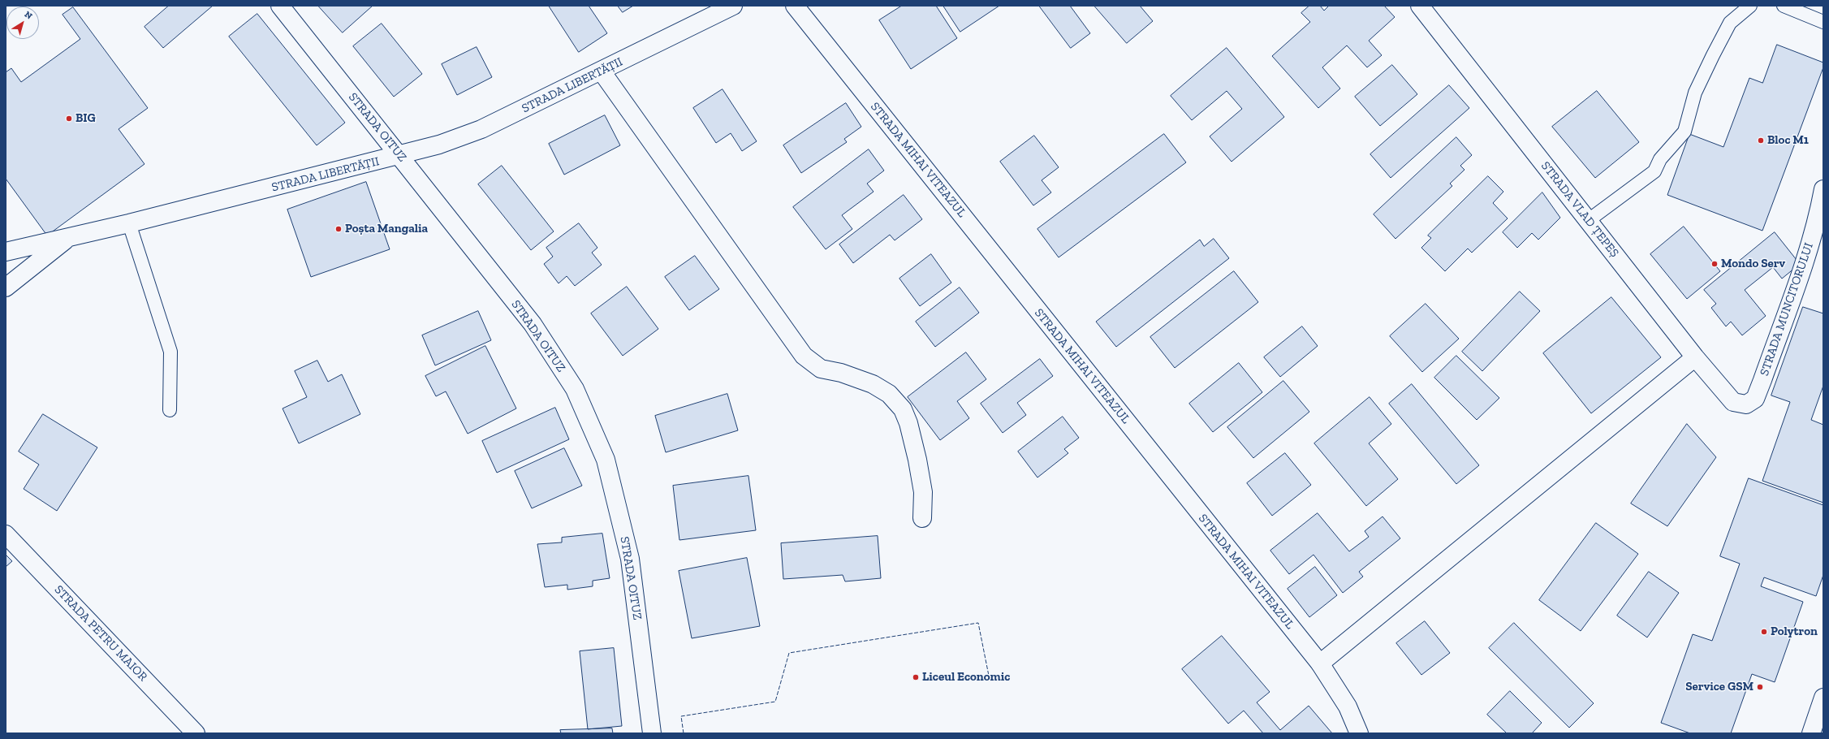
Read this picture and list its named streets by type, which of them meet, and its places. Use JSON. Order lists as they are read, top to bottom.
{
  "streets": {
    "street": [
      "STRADA LIBERTĂȚII",
      "STRADA OITUZ",
      "STRADA MIHAI VITEAZUL",
      "STRADA VLAD ȚEPEȘ",
      "STRADA MUNCITORULUI",
      "STRADA PETRU MAIOR"
    ]
  },
  "crossings": [
    ["STRADA LIBERTĂȚII", "STRADA OITUZ"],
    ["STRADA VLAD ȚEPEȘ", "STRADA MUNCITORULUI"]
  ],
  "places": [
    "BIG",
    "Bloc M1",
    "Poșta Mangalia",
    "Mondo Serv",
    "Polytron",
    "Liceul Economic",
    "Service GSM"
  ],
  "north": "top right"
}
